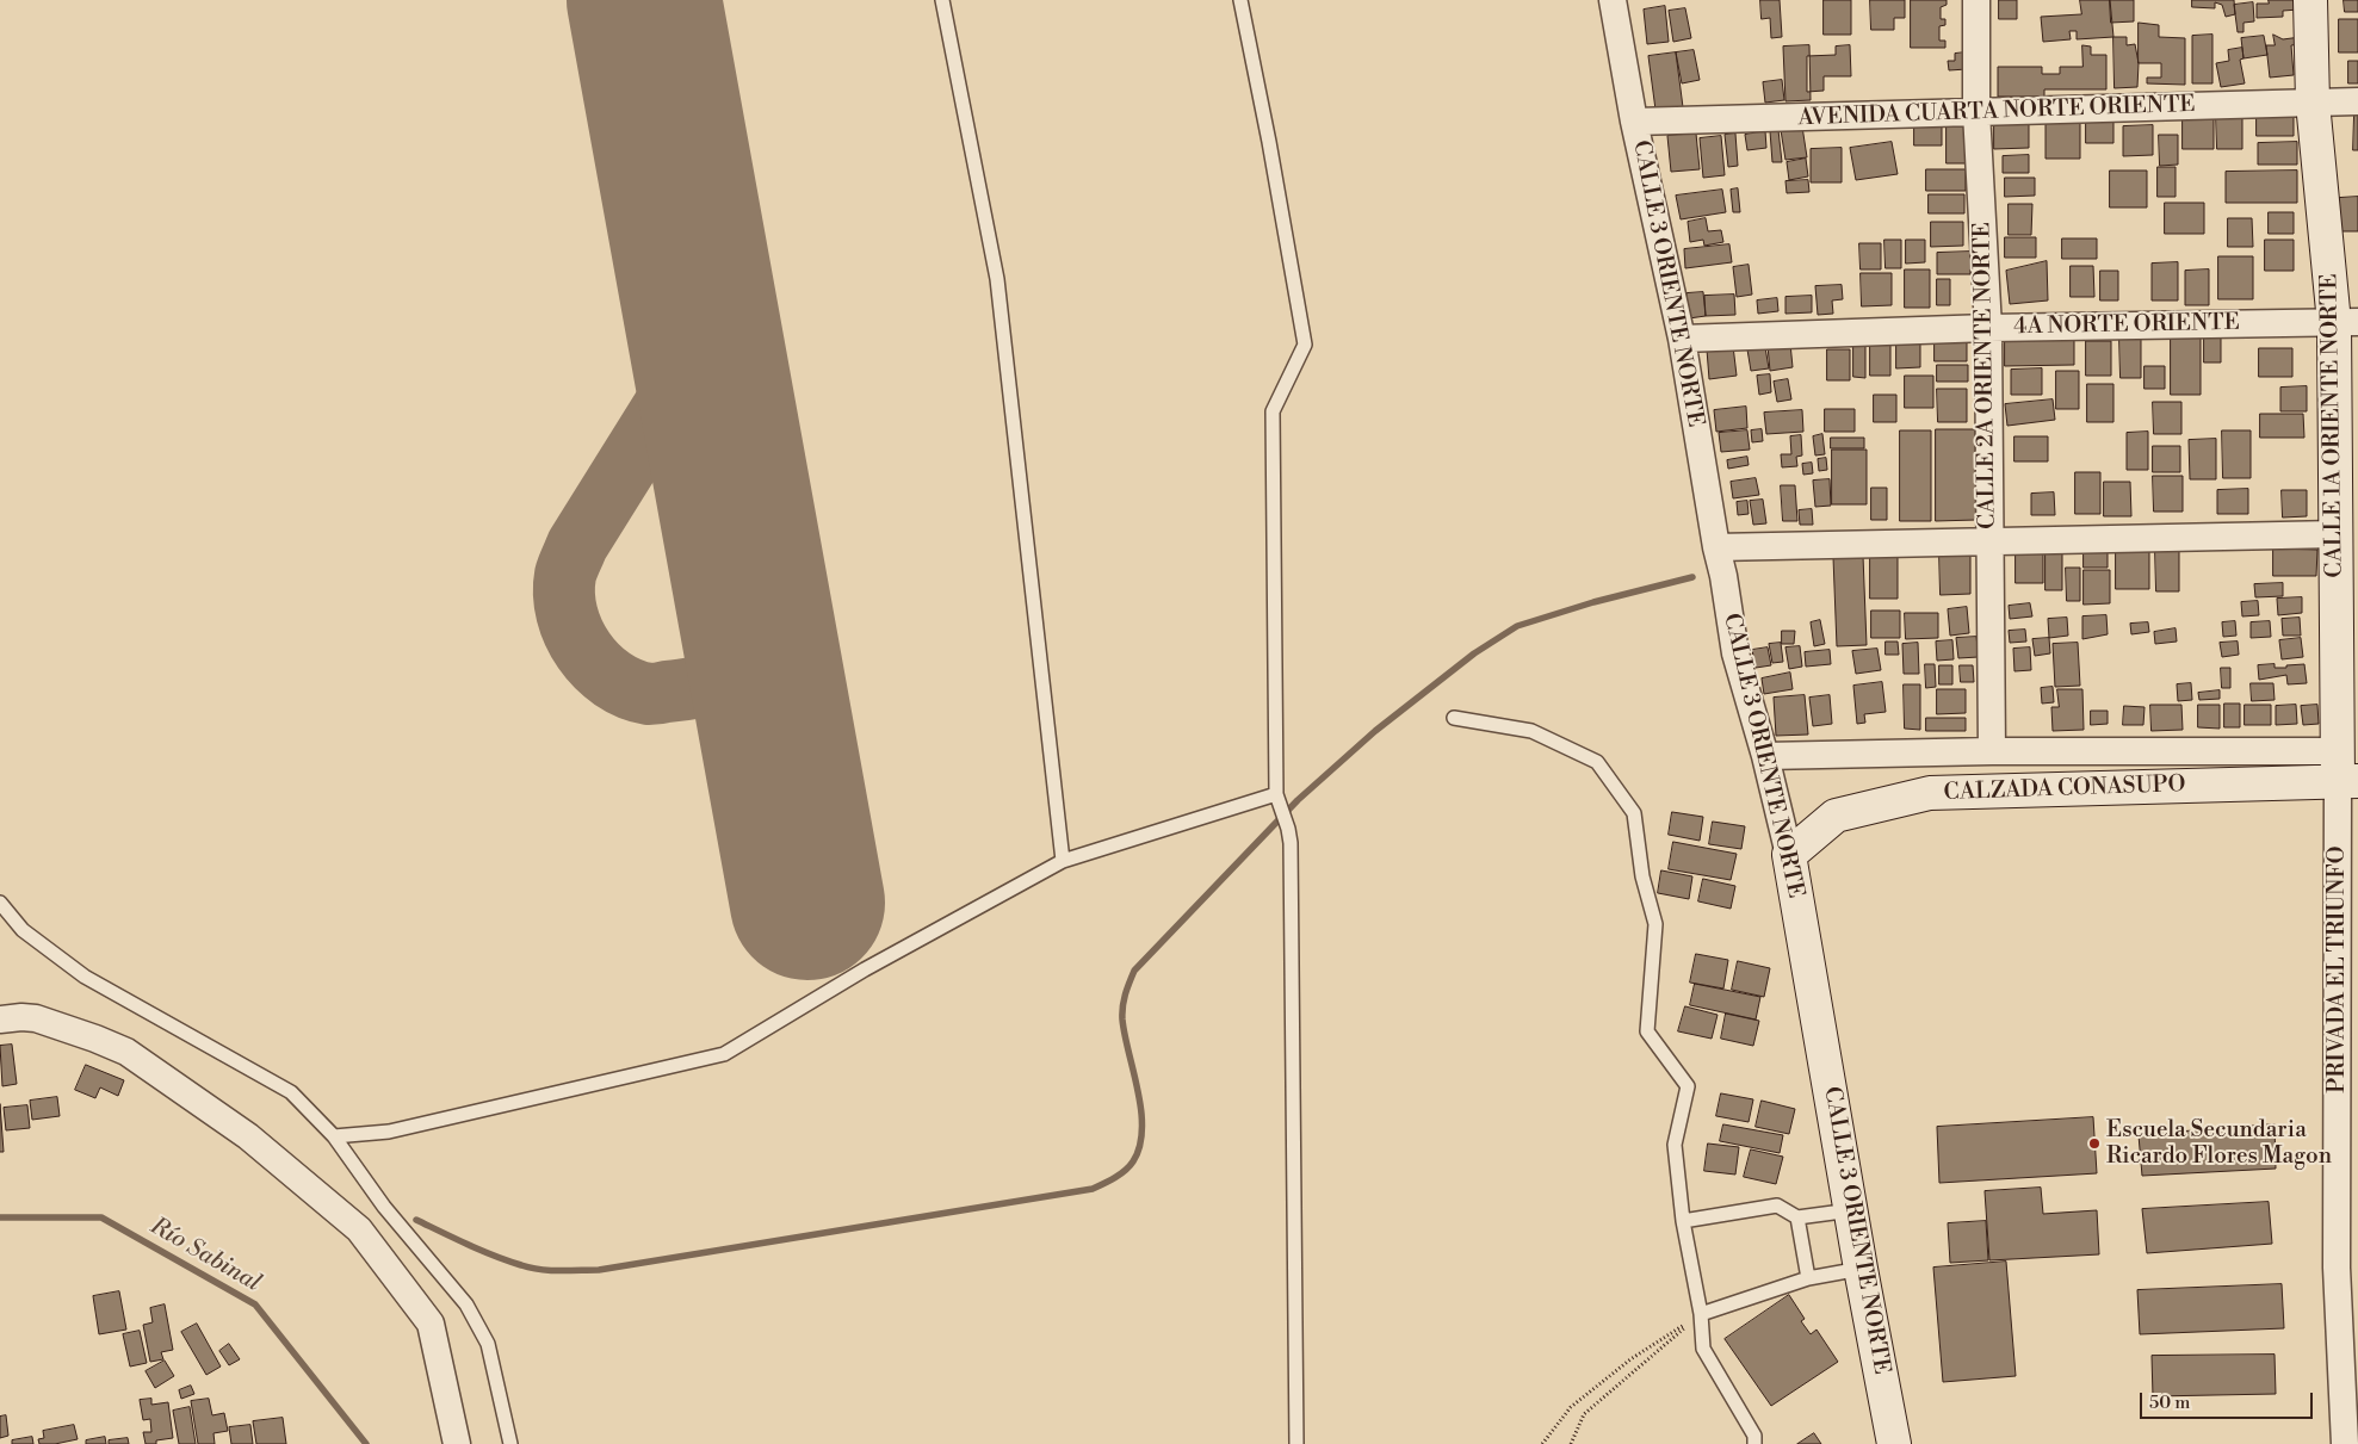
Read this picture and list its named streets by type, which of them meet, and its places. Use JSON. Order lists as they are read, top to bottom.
{
  "streets": {
    "street": [
      "AVENIDA CUARTA NORTE ORIENTE",
      "CALLE 3 ORIENTE NORTE",
      "4A NORTE ORIENTE",
      "CALLE 2A ORIENTE NORTE",
      "CALLE 1A ORIENTE NORTE",
      "CALZADA CONASUPO",
      "PRIVADA EL TRIUNFO"
    ]
  },
  "crossings": [
    ["AVENIDA CUARTA NORTE ORIENTE", "CALLE 3 ORIENTE NORTE"],
    ["AVENIDA CUARTA NORTE ORIENTE", "CALLE 2A ORIENTE NORTE"],
    ["AVENIDA CUARTA NORTE ORIENTE", "CALLE 1A ORIENTE NORTE"],
    ["CALLE 3 ORIENTE NORTE", "4A NORTE ORIENTE"],
    ["CALLE 3 ORIENTE NORTE", "CALZADA CONASUPO"],
    ["4A NORTE ORIENTE", "CALLE 2A ORIENTE NORTE"],
    ["4A NORTE ORIENTE", "CALLE 1A ORIENTE NORTE"],
    ["CALLE 1A ORIENTE NORTE", "CALZADA CONASUPO"],
    ["CALLE 1A ORIENTE NORTE", "PRIVADA EL TRIUNFO"],
    ["CALZADA CONASUPO", "PRIVADA EL TRIUNFO"]
  ],
  "water": ["Río Sabinal"],
  "places": ["Escuela Secundaria Ricardo Flores Magon"],
  "scale_bar": "50 m"
}
